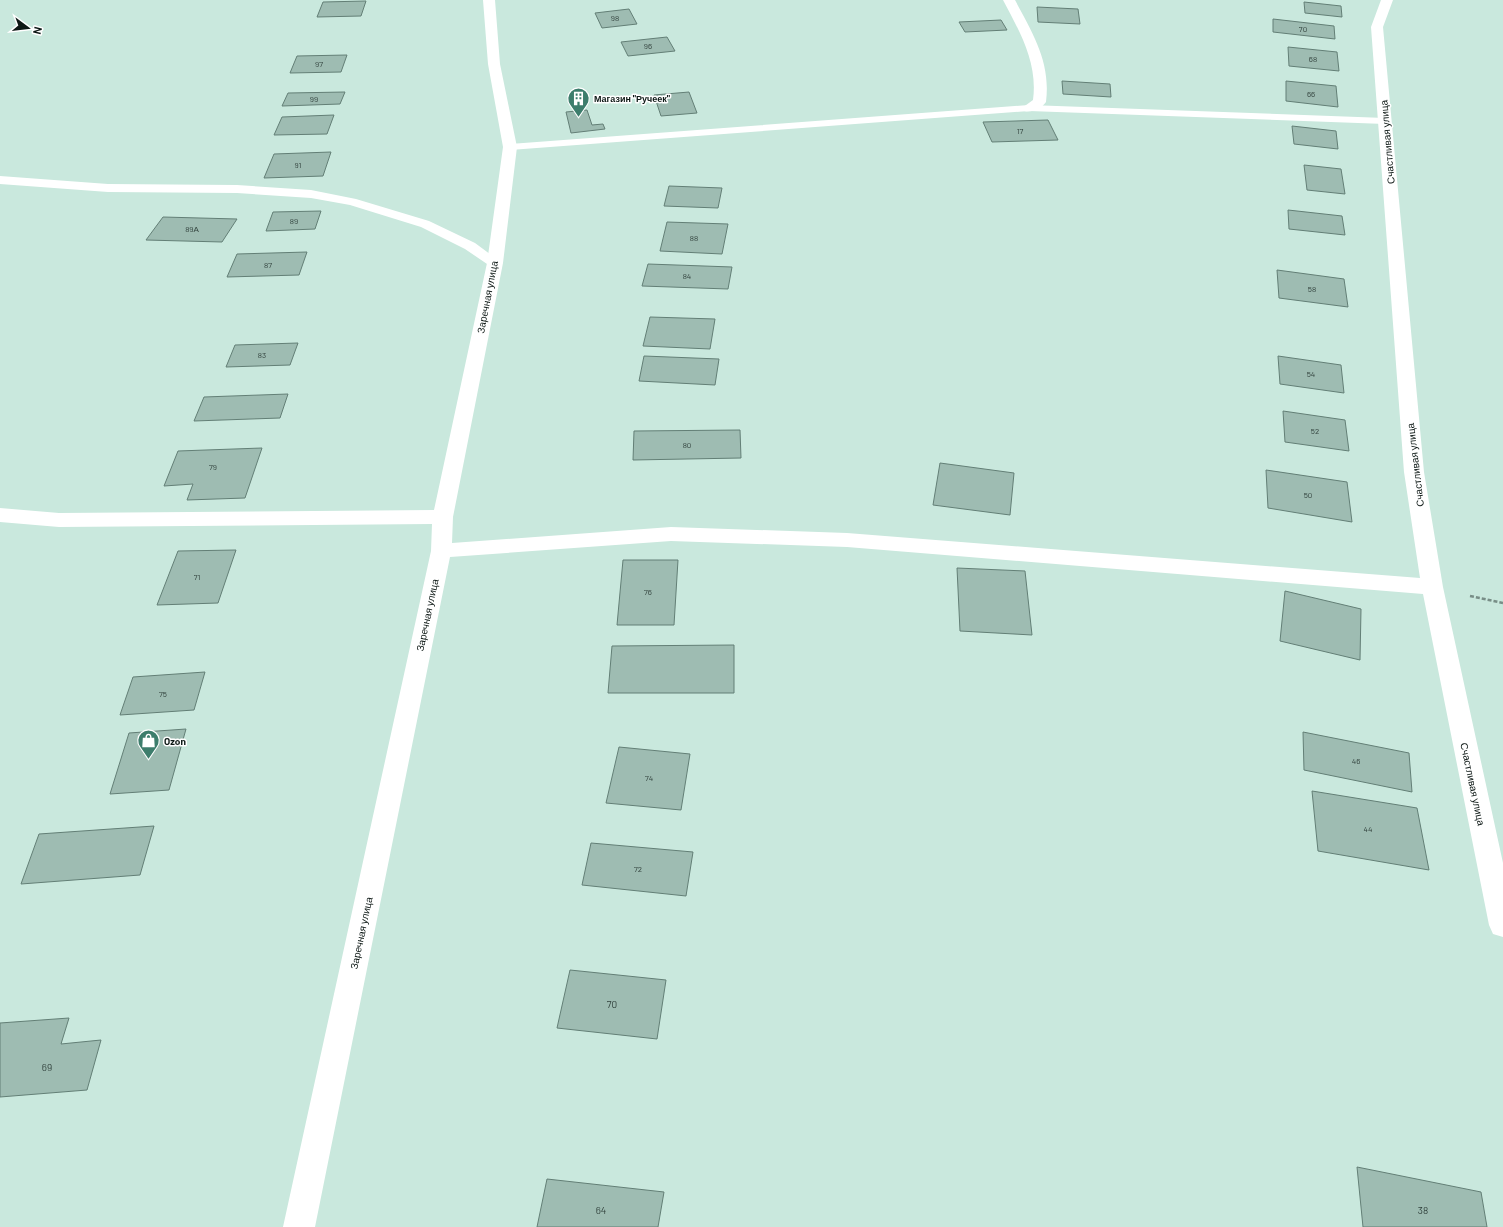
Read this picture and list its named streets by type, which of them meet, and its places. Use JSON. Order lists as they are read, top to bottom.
{
  "streets": {
    "street": ["Счастливая улица", "Заречная улица"]
  },
  "places": {
    "building": ["Магазин \"Ручеек\""],
    "shop": ["Ozon"]
  },
  "house_numbers": [
    "98",
    "70",
    "96",
    "68",
    "97",
    "66",
    "99",
    "17",
    "91",
    "89",
    "89А",
    "88",
    "87",
    "84",
    "58",
    "83",
    "54",
    "52",
    "80",
    "79",
    "50",
    "71",
    "76",
    "75",
    "46",
    "74",
    "44",
    "72",
    "70",
    "69",
    "64",
    "38"
  ],
  "north": "right"
}
